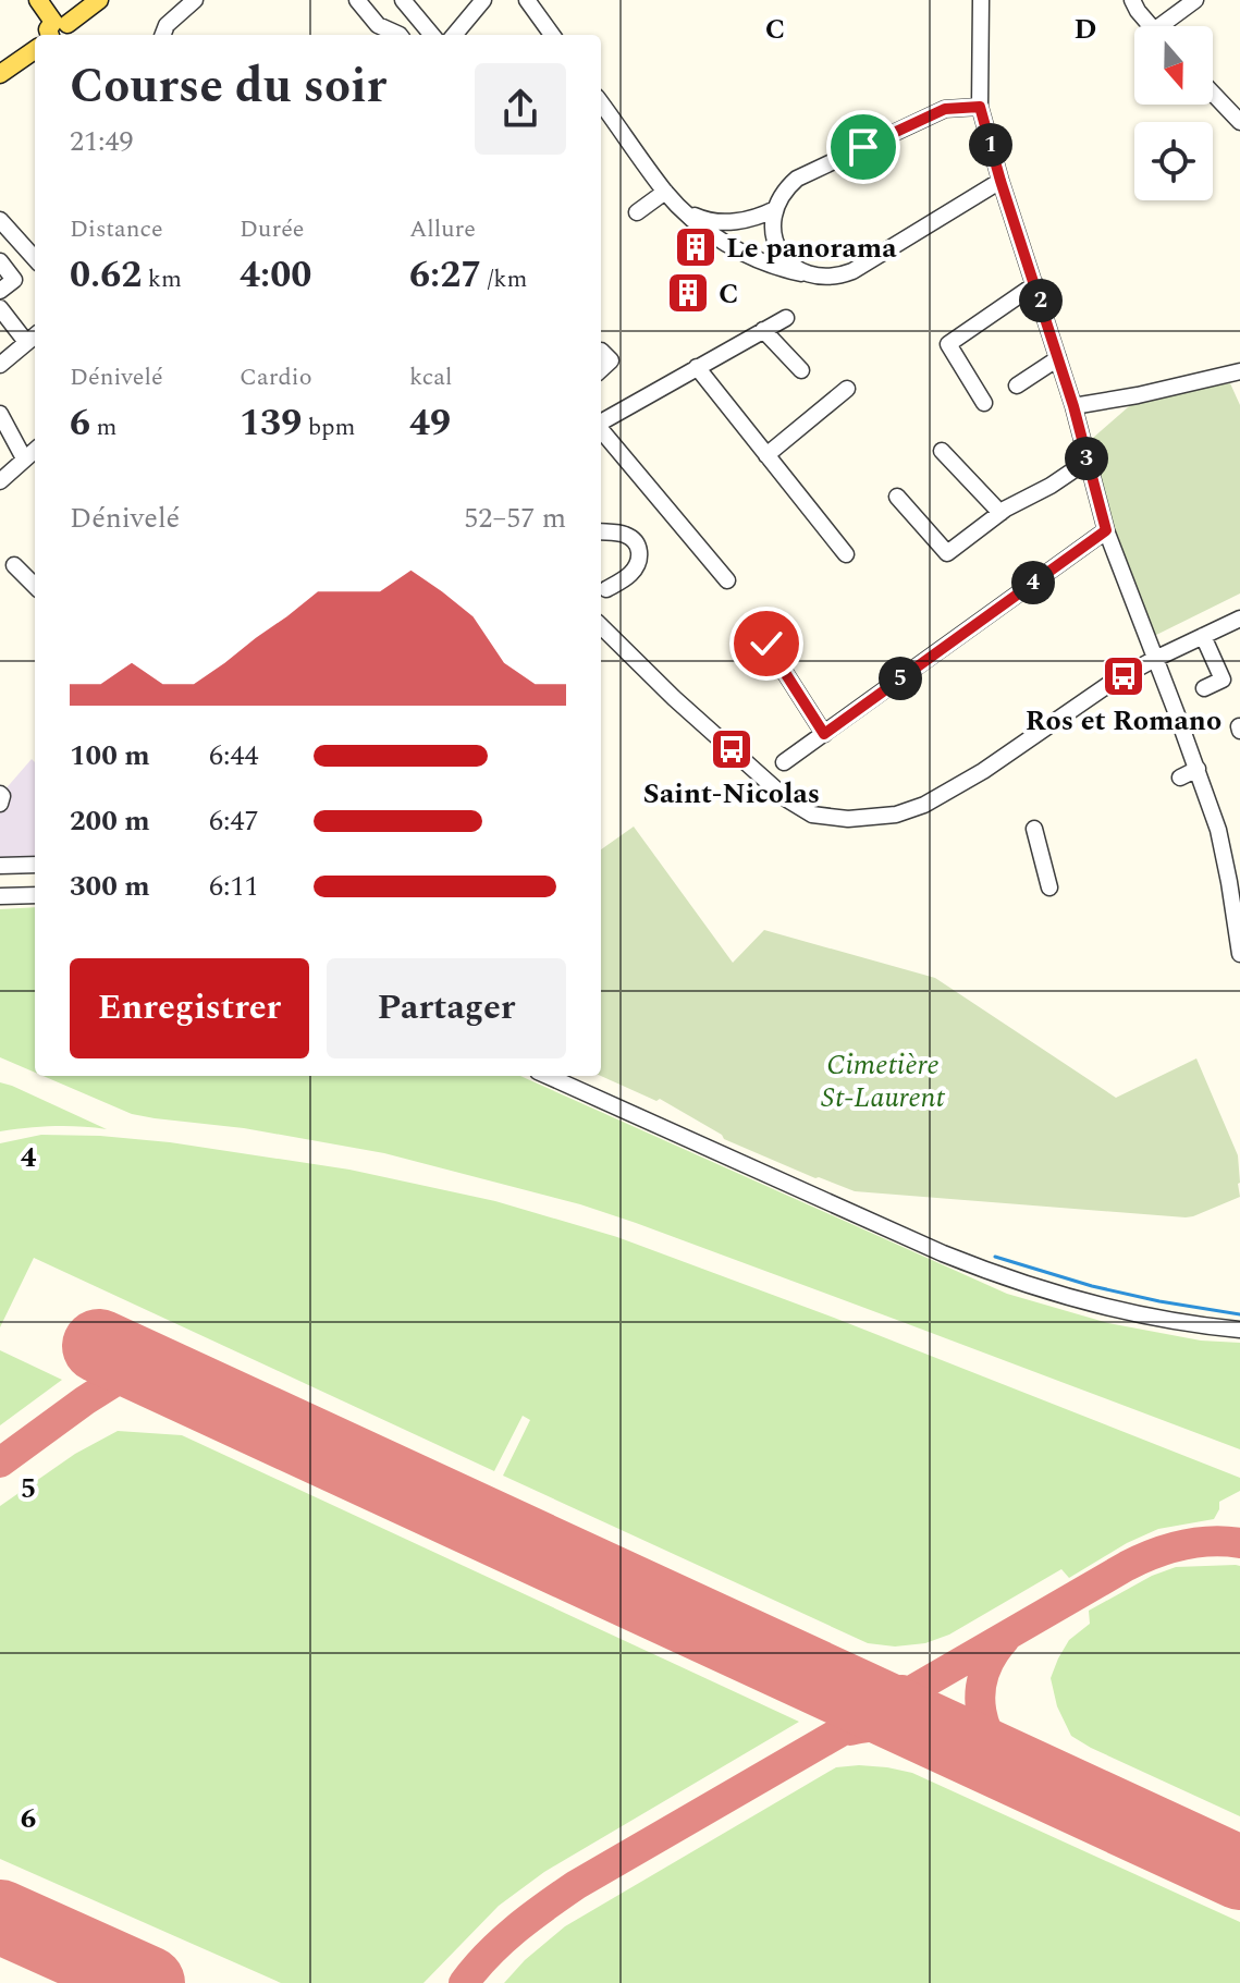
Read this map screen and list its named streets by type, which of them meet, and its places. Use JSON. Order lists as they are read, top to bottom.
{
  "parks": ["Cimetière St-Laurent"],
  "places": {
    "building": ["Le panorama", "C"],
    "bus stop": ["Ros et Romano", "Saint-Nicolas"]
  },
  "north": "bottom",
  "page": {
    "heading": ["Course du soir", "21:49"],
    "pins": [
      "1",
      "2",
      "3",
      "4",
      "5"
    ],
    "stats": [
      ["Distance", "0.62 km"],
      ["Durée", "4:00"],
      ["Allure", "6:27 /km"],
      ["Dénivelé", "6 m"],
      ["Cardio", "139 bpm"],
      ["kcal", "49"]
    ],
    "chart": ["Dénivelé", "52–57 m"],
    "list": [
      {
        "name": "100 m",
        "note": "6:44"
      },
      {
        "name": "200 m",
        "note": "6:47"
      },
      {
        "name": "300 m",
        "note": "6:11"
      }
    ],
    "buttons": ["Enregistrer", "Partager"]
  },
  "grid": {
    "columns": ["C", "D"],
    "rows": ["4", "5", "6"]
  }
}
